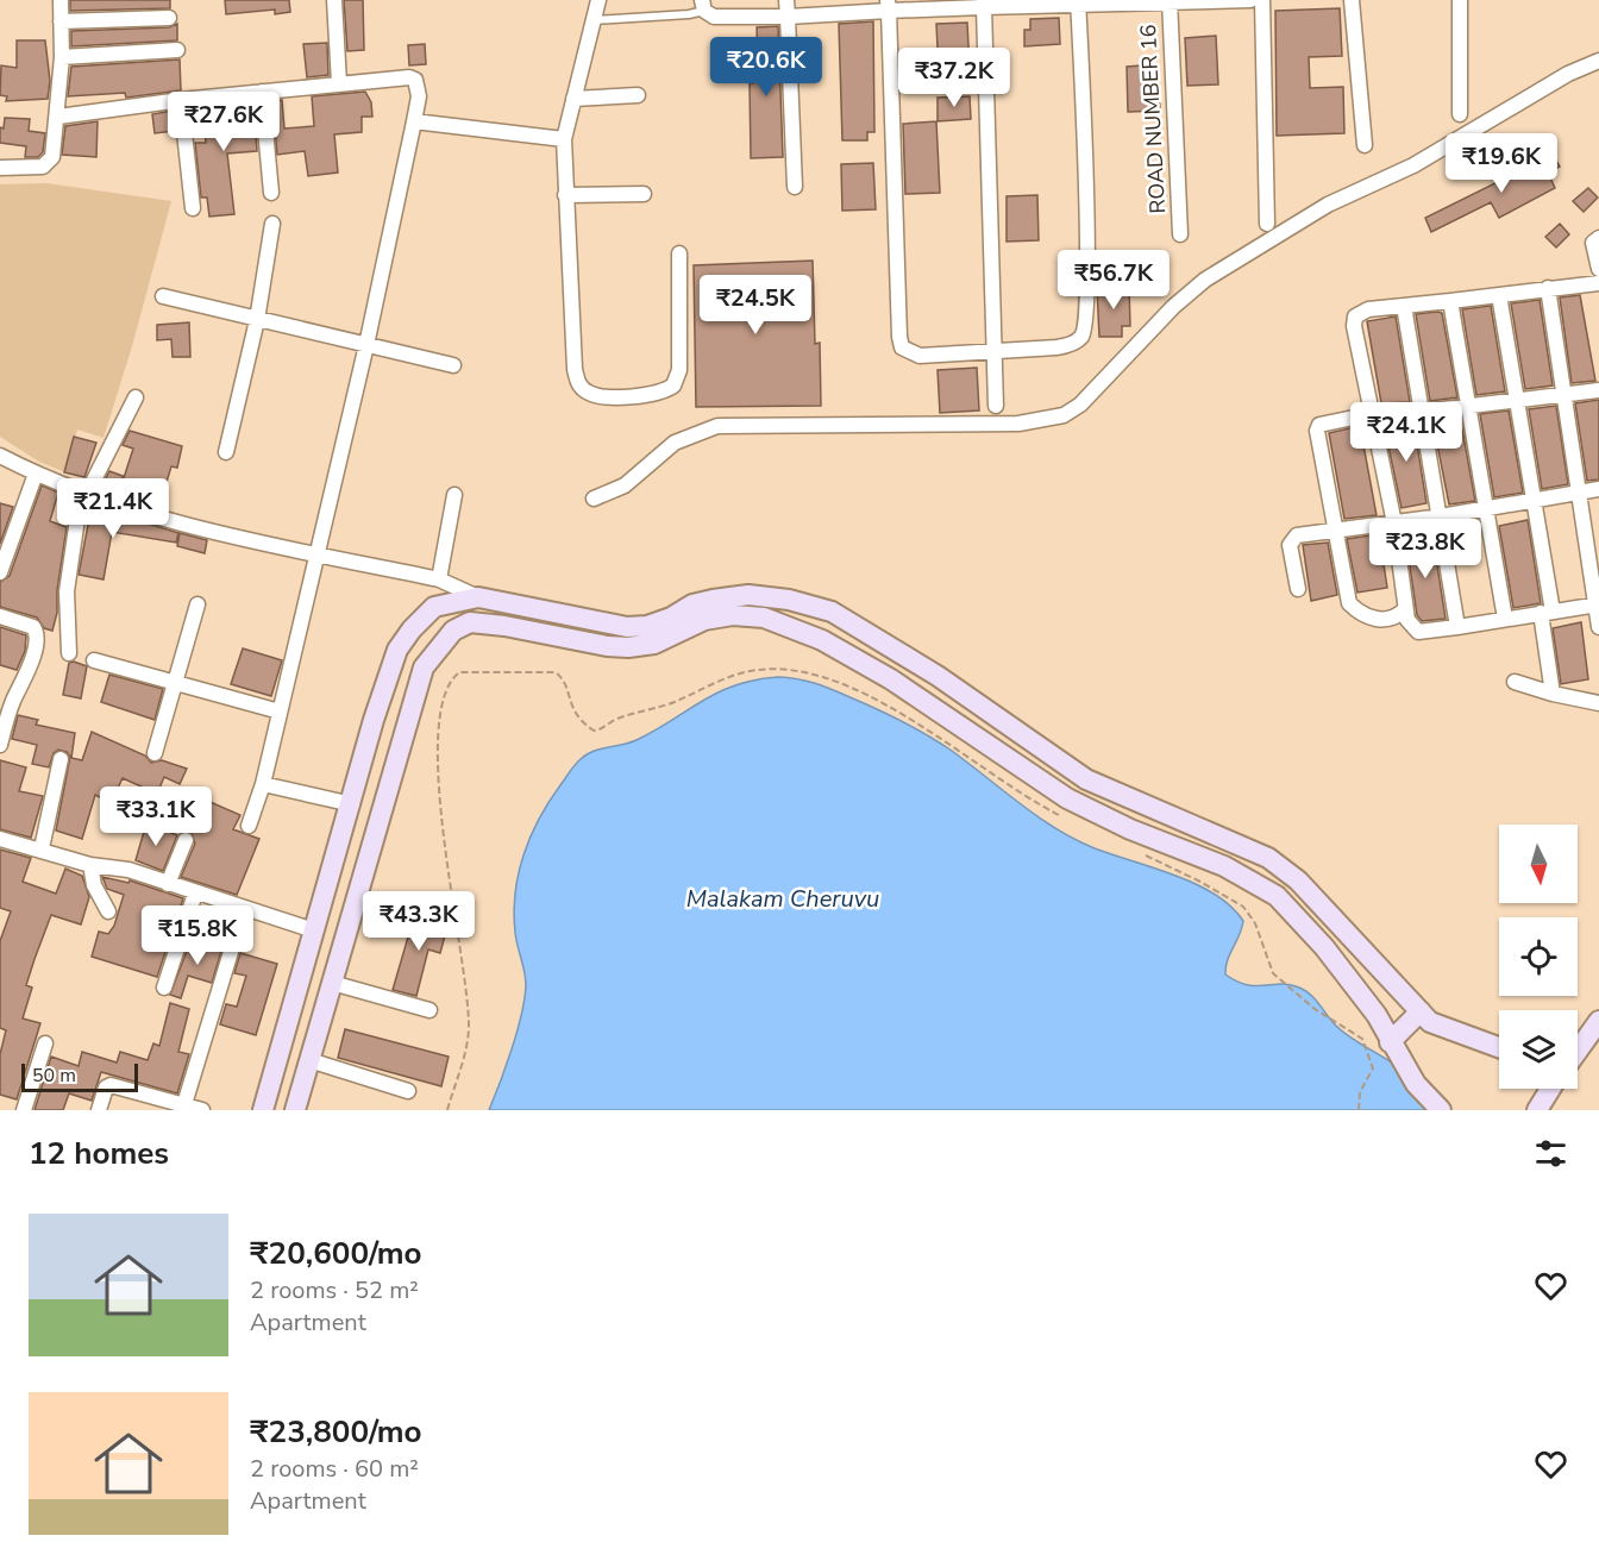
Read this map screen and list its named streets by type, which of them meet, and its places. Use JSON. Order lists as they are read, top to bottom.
{
  "streets": {
    "street": ["ROAD NUMBER 16"]
  },
  "water": ["Malakam Cheruvu"],
  "scale_bar": "50 m",
  "north": "bottom",
  "page": {
    "price": [
      "₹20.6K",
      "₹37.2K",
      "₹27.6K",
      "₹19.6K",
      "₹56.7K",
      "₹24.5K",
      "₹24.1K",
      "₹21.4K",
      "₹23.8K",
      "₹33.1K",
      "₹43.3K",
      "₹15.8K"
    ],
    "scale": "50 m",
    "heading": "12 homes",
    "list": [
      {
        "name": "₹20,600/mo",
        "note": "2 rooms · 52 m² · Apartment"
      },
      {
        "name": "₹23,800/mo",
        "note": "2 rooms · 60 m² · Apartment"
      }
    ]
  }
}
